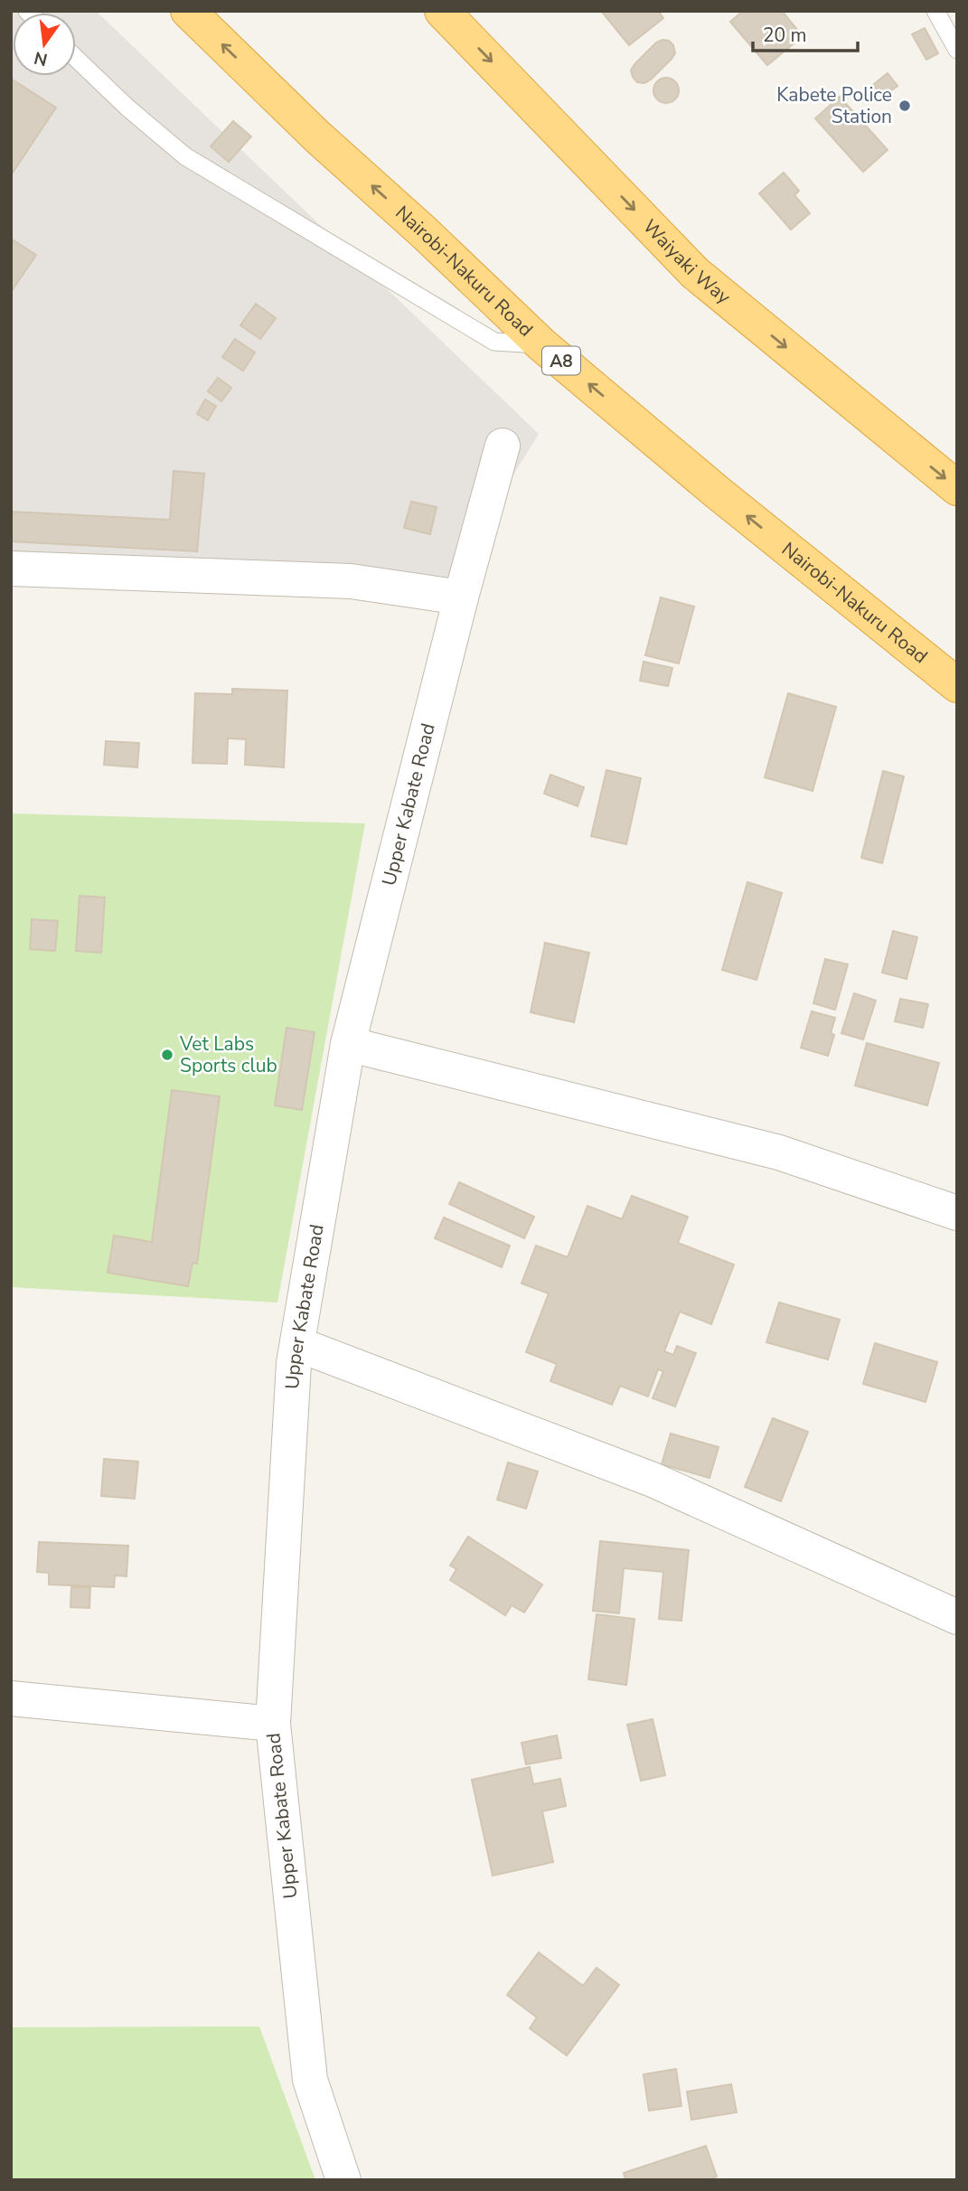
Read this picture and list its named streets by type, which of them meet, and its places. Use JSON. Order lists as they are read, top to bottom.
{
  "streets": {
    "highway": ["Waiyaki Way", "Nairobi-Nakuru Road", "A8"],
    "street": ["Upper Kabate Road"]
  },
  "one_way": ["Waiyaki Way", "Nairobi-Nakuru Road"],
  "places": ["Kabete Police Station", "Vet Labs Sports club"],
  "scale_bar": "20 m",
  "north": "bottom"
}
